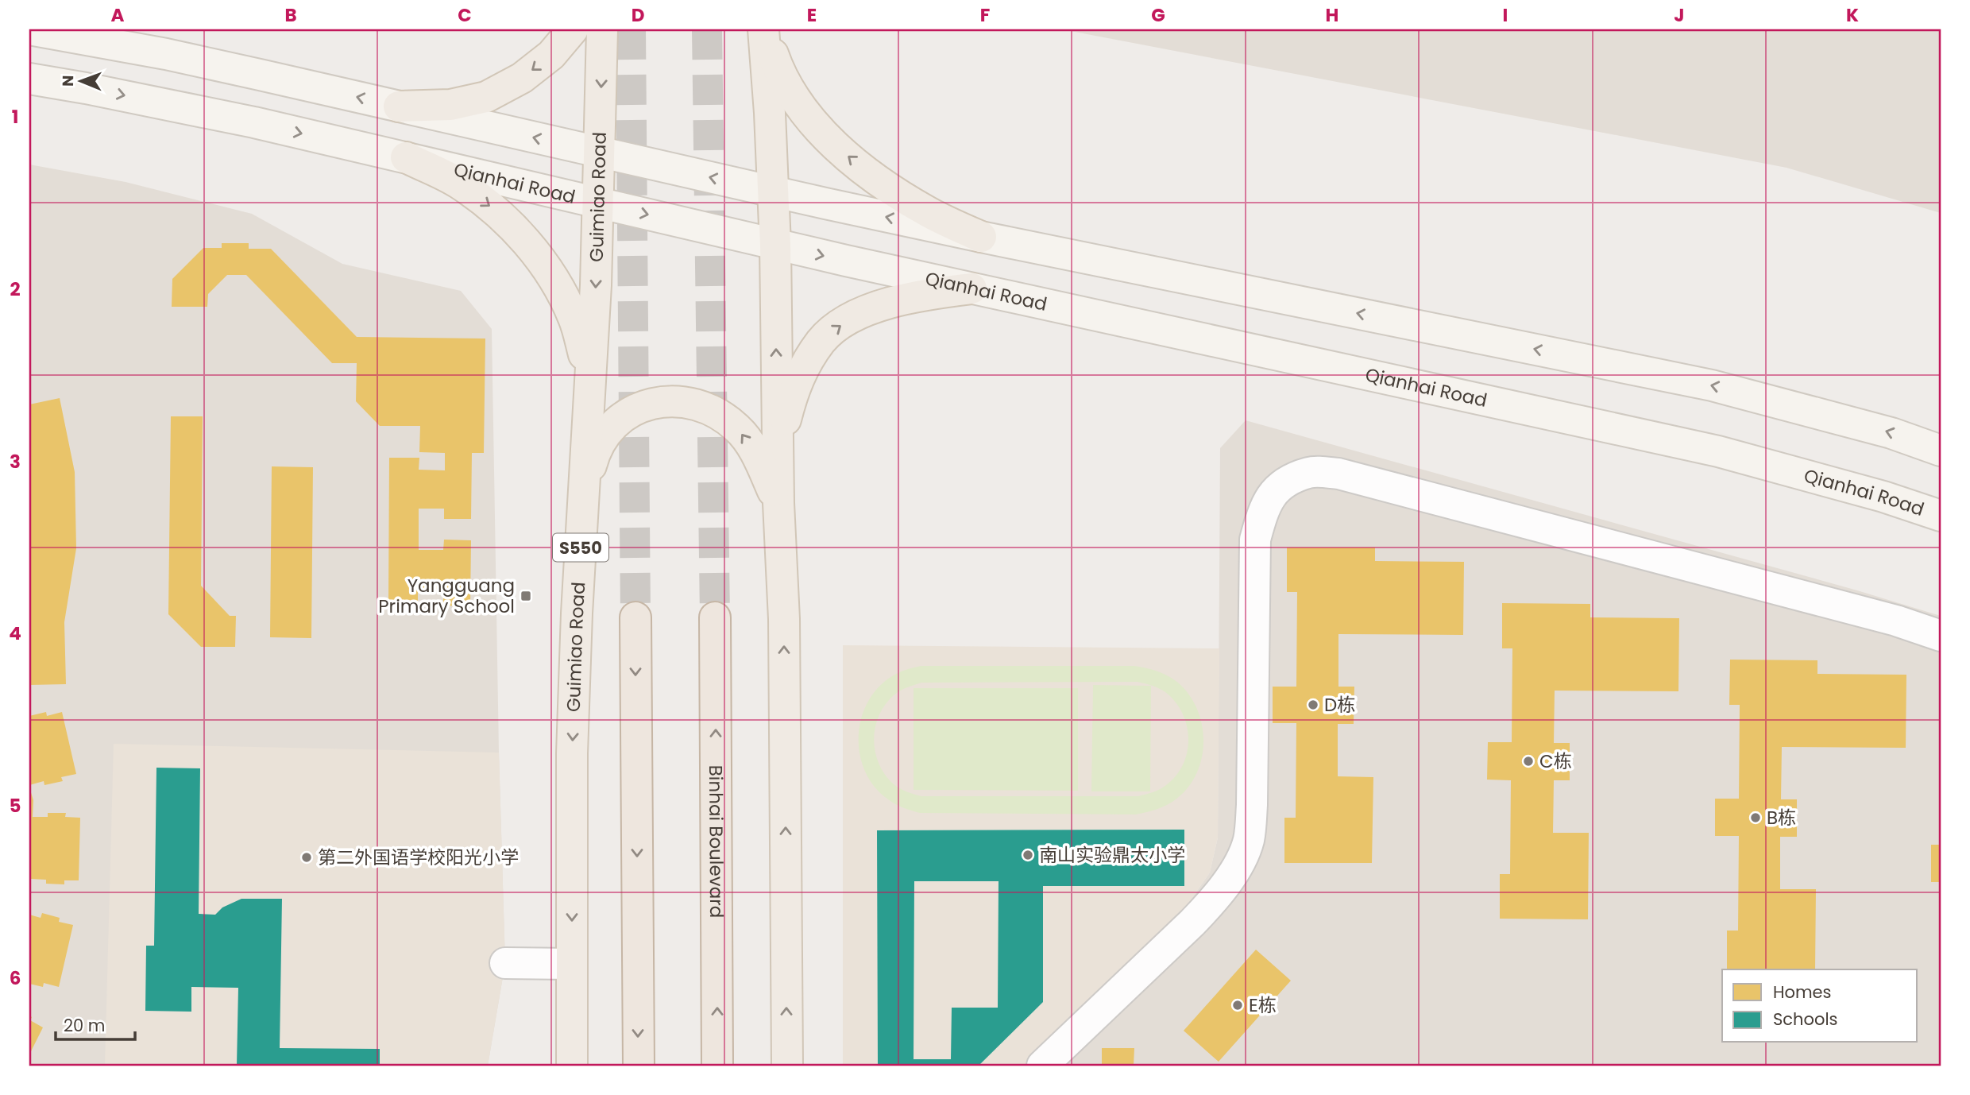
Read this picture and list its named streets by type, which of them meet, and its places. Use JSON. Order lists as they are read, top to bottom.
{
  "streets": {
    "highway": ["Binhai Boulevard"],
    "main road": ["Qianhai Road", "Guimiao Road", "S550"]
  },
  "crossings": [
    ["Qianhai Road", "Guimiao Road"]
  ],
  "places": {
    "transit": ["Yangguang Primary School"],
    "other": [
      "D栋",
      "C栋",
      "B栋",
      "南山实验鼎太小学",
      "第二外国语学校阳光小学",
      "E栋"
    ]
  },
  "legend": ["Homes", "Schools"],
  "scale_bar": "20 m",
  "north": "left",
  "grid": {
    "columns": [
      "A",
      "B",
      "C",
      "D",
      "E",
      "F",
      "G",
      "H",
      "I",
      "J",
      "K"
    ],
    "rows": [
      "1",
      "2",
      "3",
      "4",
      "5",
      "6"
    ]
  }
}
